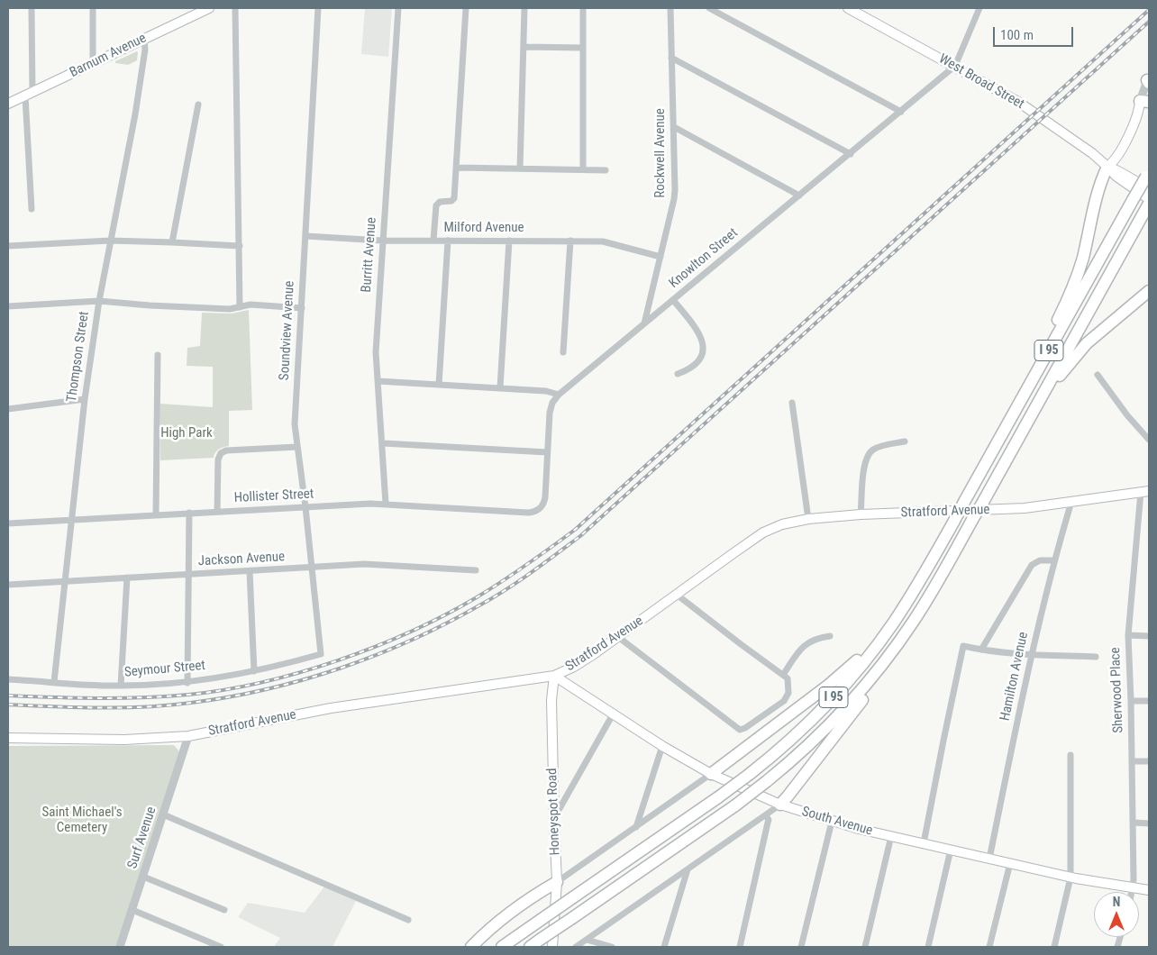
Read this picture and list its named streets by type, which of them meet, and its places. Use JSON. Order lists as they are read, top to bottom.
{
  "streets": {
    "highway": ["I 95"],
    "main road": [
      "Barnum Avenue",
      "West Broad Street",
      "Stratford Avenue",
      "Honeyspot Road",
      "South Avenue"
    ],
    "street": [
      "Rockwell Avenue",
      "Milford Avenue",
      "Burritt Avenue",
      "Knowlton Street",
      "Soundview Avenue",
      "Thompson Street",
      "Hollister Street",
      "Jackson Avenue",
      "Seymour Street",
      "Hamilton Avenue",
      "Sherwood Place",
      "Surf Avenue"
    ]
  },
  "crossings": [
    ["Barnum Avenue", "Thompson Street"],
    ["West Broad Street", "Knowlton Street"],
    ["West Broad Street", "I 95"],
    ["Rockwell Avenue", "Milford Avenue"],
    ["Rockwell Avenue", "Knowlton Street"],
    ["Milford Avenue", "Burritt Avenue"],
    ["Milford Avenue", "Soundview Avenue"],
    ["Burritt Avenue", "Hollister Street"],
    ["Knowlton Street", "Hollister Street"],
    ["Soundview Avenue", "Hollister Street"],
    ["Soundview Avenue", "Jackson Avenue"],
    ["Soundview Avenue", "Seymour Street"],
    ["Thompson Street", "Hollister Street"],
    ["Thompson Street", "Jackson Avenue"],
    ["Thompson Street", "Seymour Street"],
    ["Stratford Avenue", "Hamilton Avenue"],
    ["Stratford Avenue", "Sherwood Place"],
    ["Stratford Avenue", "Honeyspot Road"],
    ["Stratford Avenue", "South Avenue"],
    ["Stratford Avenue", "Surf Avenue"],
    ["Hamilton Avenue", "South Avenue"],
    ["Sherwood Place", "South Avenue"],
    ["Honeyspot Road", "South Avenue"]
  ],
  "parks": ["High Park", "Saint Michael's Cemetery"],
  "scale_bar": "100 m",
  "north": "top"
}
